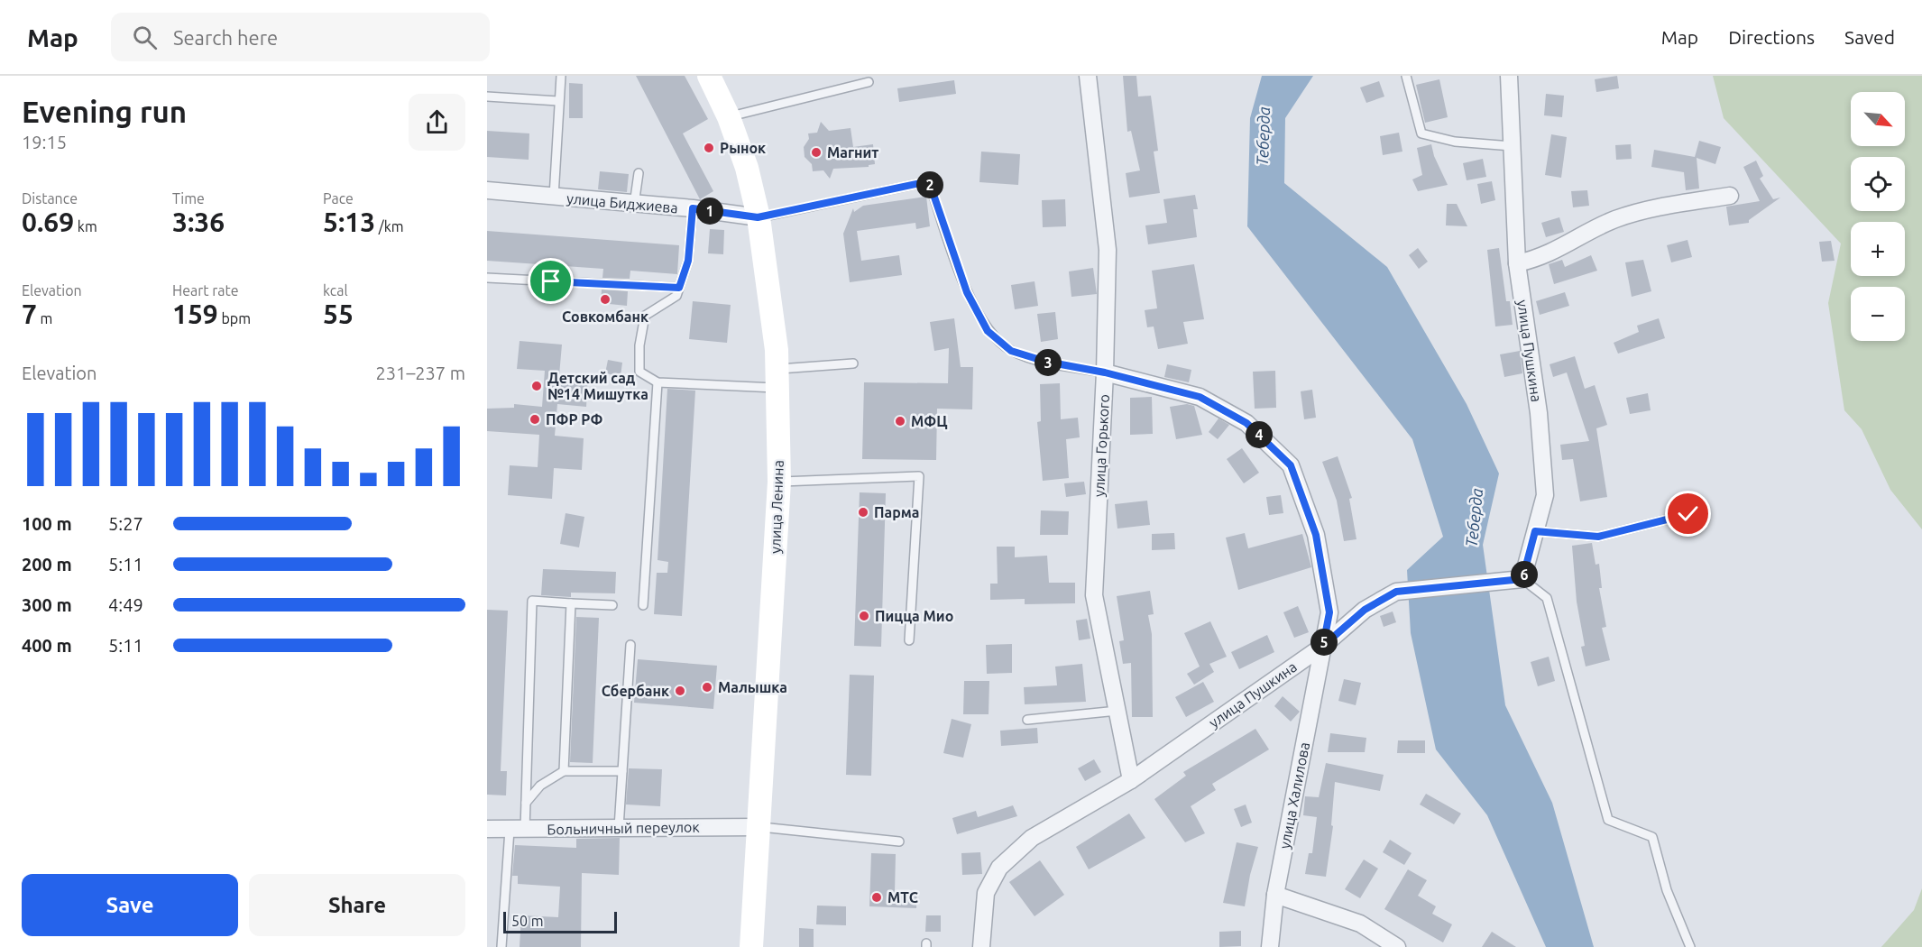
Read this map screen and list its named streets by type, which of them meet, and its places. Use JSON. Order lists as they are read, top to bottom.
{
  "streets": {
    "main road": ["улица Ленина"],
    "street": [
      "улица Биджиева",
      "улица Пушкина",
      "улица Горького",
      "улица Халилова",
      "Больничный переулок"
    ]
  },
  "crossings": [
    ["улица Биджиева", "улица Ленина"],
    ["улица Пушкина", "улица Горького"],
    ["улица Пушкина", "улица Халилова"],
    ["улица Горького", "улица Халилова"],
    ["улица Ленина", "Больничный переулок"]
  ],
  "water": ["Теберда"],
  "places": [
    "Рынок",
    "Магнит",
    "Совкомбанк",
    "Детский сад №14 Мишутка",
    "ПФР РФ",
    "МФЦ",
    "Парма",
    "Пицца Мио",
    "Малышка",
    "Сбербанк",
    "МТС"
  ],
  "scale_bar": "50 m",
  "north": "bottom right",
  "page": {
    "header": "Map",
    "search": "Search here",
    "nav": ["Map", "Directions", "Saved"],
    "heading": ["Evening run", "19:15"],
    "map_buttons": ["+", "−"],
    "stats": [
      ["Distance", "0.69 km"],
      ["Time", "3:36"],
      ["Pace", "5:13 /km"],
      ["Elevation", "7 m"],
      ["Heart rate", "159 bpm"],
      ["kcal", "55"]
    ],
    "pins": [
      "2",
      "1",
      "3",
      "4",
      "6",
      "5"
    ],
    "chart": ["Elevation", "231–237 m"],
    "list": [
      {
        "name": "100 m",
        "note": "5:27"
      },
      {
        "name": "200 m",
        "note": "5:11"
      },
      {
        "name": "300 m",
        "note": "4:49"
      },
      {
        "name": "400 m",
        "note": "5:11"
      }
    ],
    "buttons": ["Save", "Share"],
    "scale": "50 m"
  }
}
